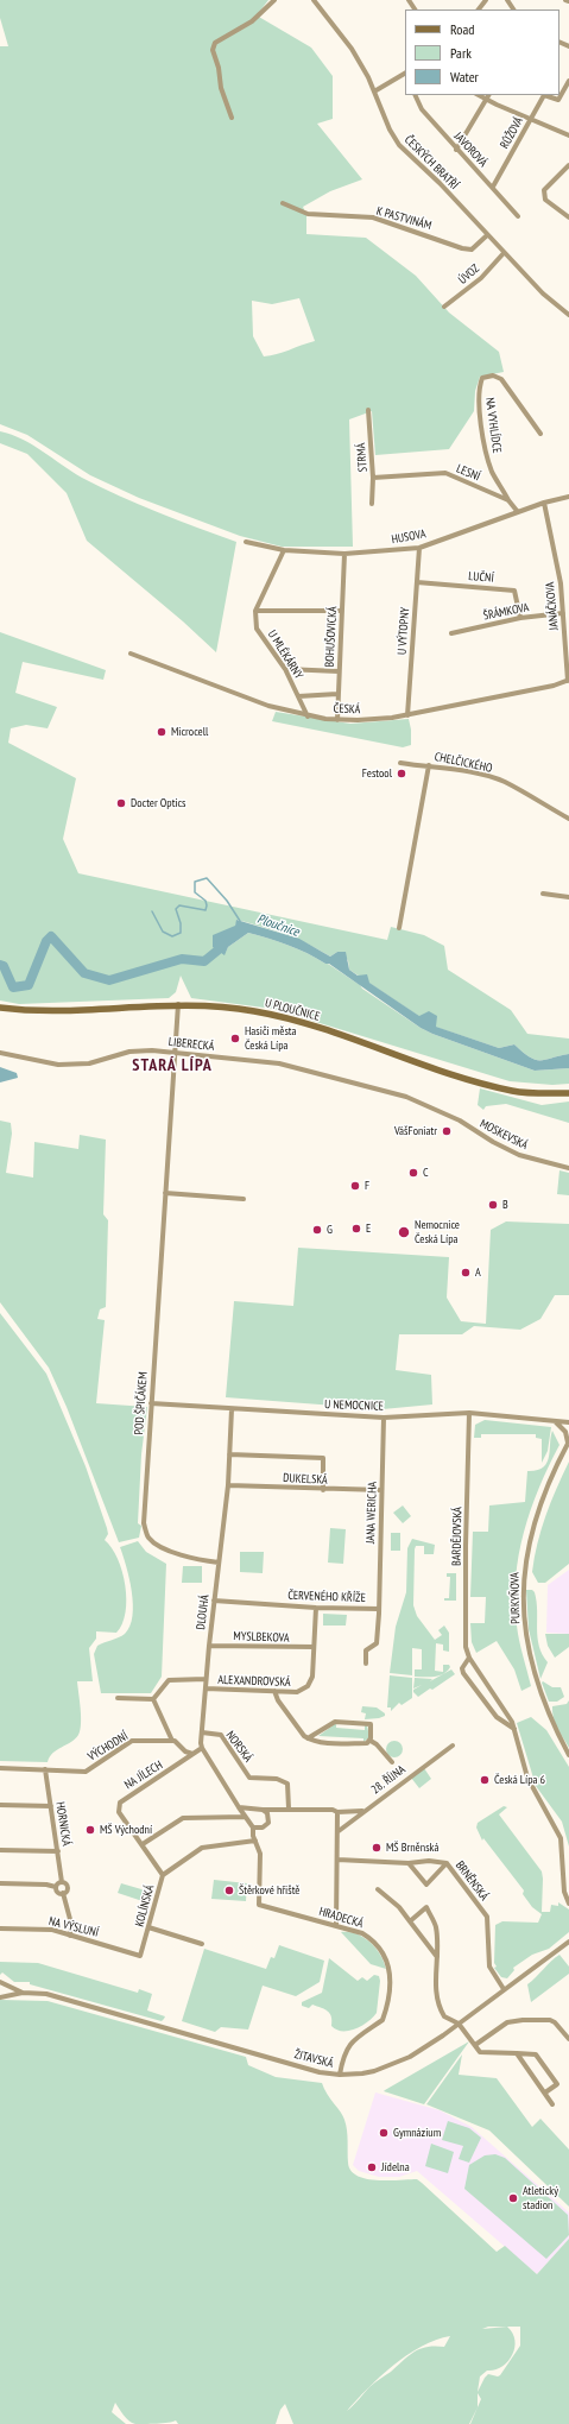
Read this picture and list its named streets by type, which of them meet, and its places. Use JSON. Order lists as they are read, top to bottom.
{
  "streets": {
    "main road": ["U PLOUČNICE"],
    "street": [
      "RŮŽOVÁ",
      "JAVOROVÁ",
      "ČESKÝCH BRATŘÍ",
      "K PASTVINÁM",
      "ÚVOZ",
      "NA VYHLÍDCE",
      "STRMÁ",
      "LESNÍ",
      "HUSOVA",
      "LUČNÍ",
      "JANÁČKOVA",
      "ŠRÁMKOVA",
      "U VÝTOPNY",
      "BOHUŠOVICKÁ",
      "U MLÉKÁRNY",
      "ČESKÁ",
      "CHELČICKÉHO",
      "LIBERECKÁ",
      "MOSKEVSKÁ",
      "POD ŠPIČÁKEM",
      "U NEMOCNICE",
      "DUKELSKÁ",
      "JANA WERICHA",
      "BARDĚJOVSKÁ",
      "ČERVENÉHO KŘÍŽE",
      "PURKYŇOVA",
      "DLOUHÁ",
      "MYSLBEKOVA",
      "ALEXANDROVSKÁ",
      "VÝCHODNÍ",
      "NORSKÁ",
      "NA JÍLECH",
      "28. ŘÍJNA",
      "HORNICKÁ",
      "BRNĚNSKÁ",
      "KOLÍNSKÁ",
      "HRADECKÁ",
      "NA VÝSLUNÍ",
      "ŽITAVSKÁ"
    ]
  },
  "crossings": [
    ["RŮŽOVÁ", "JAVOROVÁ"],
    ["ČESKÝCH BRATŘÍ", "K PASTVINÁM"],
    ["ČESKÝCH BRATŘÍ", "ÚVOZ"],
    ["NA VYHLÍDCE", "LESNÍ"],
    ["STRMÁ", "LESNÍ"],
    ["LESNÍ", "HUSOVA"],
    ["HUSOVA", "JANÁČKOVA"],
    ["HUSOVA", "U VÝTOPNY"],
    ["HUSOVA", "BOHUŠOVICKÁ"],
    ["LUČNÍ", "ŠRÁMKOVA"],
    ["LUČNÍ", "U VÝTOPNY"],
    ["JANÁČKOVA", "ŠRÁMKOVA"],
    ["JANÁČKOVA", "ČESKÁ"],
    ["U VÝTOPNY", "ČESKÁ"],
    ["BOHUŠOVICKÁ", "ČESKÁ"],
    ["U MLÉKÁRNY", "ČESKÁ"],
    ["U PLOUČNICE", "POD ŠPIČÁKEM"],
    ["LIBERECKÁ", "MOSKEVSKÁ"],
    ["LIBERECKÁ", "POD ŠPIČÁKEM"],
    ["POD ŠPIČÁKEM", "U NEMOCNICE"],
    ["POD ŠPIČÁKEM", "DLOUHÁ"],
    ["U NEMOCNICE", "JANA WERICHA"],
    ["U NEMOCNICE", "BARDĚJOVSKÁ"],
    ["U NEMOCNICE", "DLOUHÁ"],
    ["DUKELSKÁ", "JANA WERICHA"],
    ["DUKELSKÁ", "DLOUHÁ"],
    ["JANA WERICHA", "ČERVENÉHO KŘÍŽE"],
    ["ČERVENÉHO KŘÍŽE", "DLOUHÁ"],
    ["ČERVENÉHO KŘÍŽE", "ALEXANDROVSKÁ"],
    ["DLOUHÁ", "MYSLBEKOVA"],
    ["DLOUHÁ", "ALEXANDROVSKÁ"],
    ["DLOUHÁ", "NORSKÁ"],
    ["DLOUHÁ", "NA JÍLECH"],
    ["MYSLBEKOVA", "ALEXANDROVSKÁ"],
    ["VÝCHODNÍ", "HORNICKÁ"],
    ["NA JÍLECH", "KOLÍNSKÁ"],
    ["HORNICKÁ", "NA VÝSLUNÍ"],
    ["BRNĚNSKÁ", "ŽITAVSKÁ"],
    ["KOLÍNSKÁ", "HRADECKÁ"],
    ["KOLÍNSKÁ", "NA VÝSLUNÍ"],
    ["HRADECKÁ", "ŽITAVSKÁ"]
  ],
  "districts": ["STARÁ LÍPA"],
  "water": ["Ploučnice"],
  "places": [
    "Microcell",
    "Festool",
    "Docter Optics",
    "Hasiči města Česká Lípa",
    "VášFoniatr",
    "C",
    "F",
    "B",
    "E",
    "G",
    "Nemocnice Česká Lípa",
    "A",
    "Česká Lípa 6",
    "MŠ Východní",
    "MŠ Brněnská",
    "Štěrkové hřiště",
    "Gymnázium",
    "Jídelna",
    "Atletický stadion"
  ],
  "legend": ["Road", "Park", "Water"]
}
